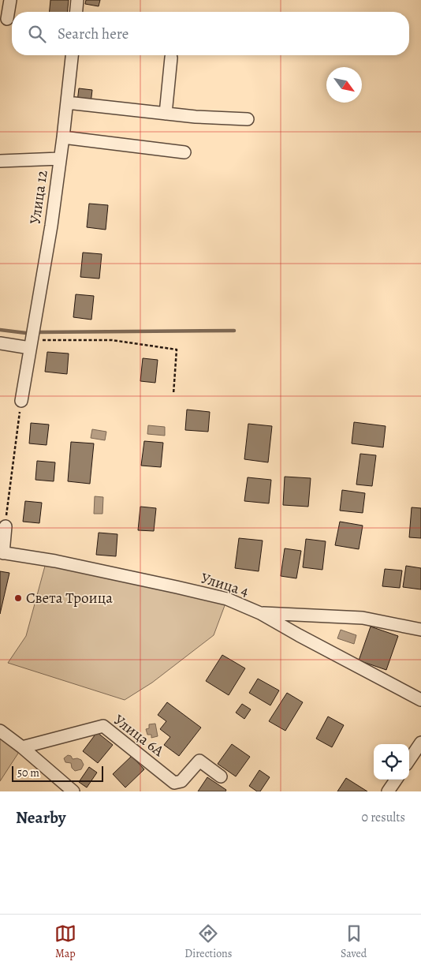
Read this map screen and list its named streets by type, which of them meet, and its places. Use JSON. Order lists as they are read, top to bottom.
{
  "streets": {
    "street": ["Улица 12", "Улица 4", "Улица 6A"]
  },
  "places": ["Света Троица"],
  "scale_bar": "50 m",
  "north": "bottom right",
  "page": {
    "search": "Search here",
    "scale": "50 m",
    "heading": ["Nearby", "0 results"],
    "nav": ["Map", "Directions", "Saved"]
  }
}
